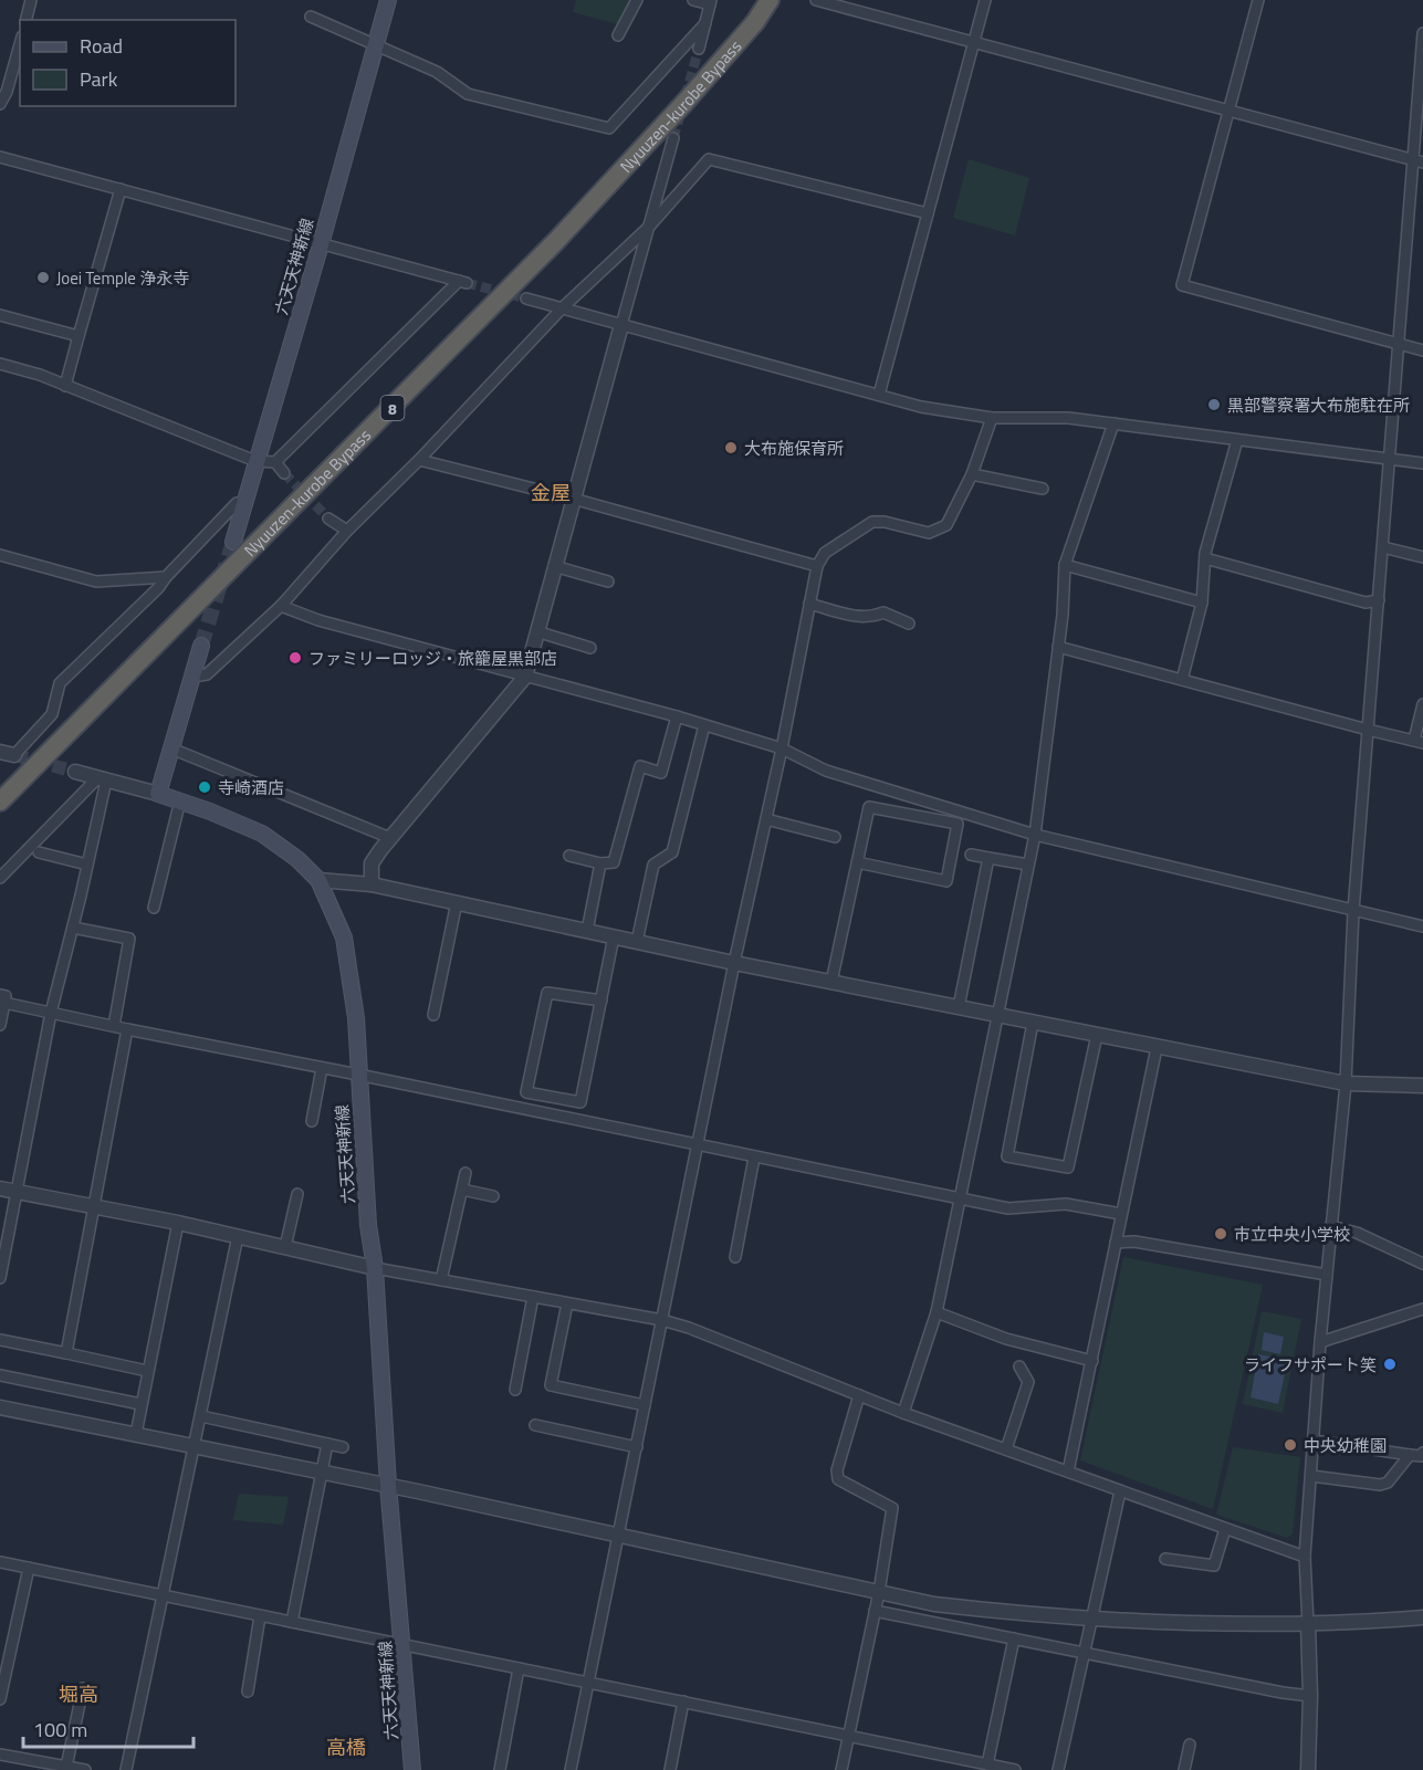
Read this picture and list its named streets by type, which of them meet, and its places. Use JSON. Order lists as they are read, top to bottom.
{
  "streets": {
    "highway": ["Nyuuzen-kurobe Bypass", "8"],
    "main road": ["六天天神新線"]
  },
  "districts": ["金屋", "堀高", "高橋"],
  "places": [
    "Joei Temple 浄永寺",
    "黒部警察署大布施駐在所",
    "大布施保育所",
    "ファミリーロッジ・旅籠屋黒部店",
    "寺崎酒店",
    "市立中央小学校",
    "ライフサポート笑",
    "中央幼稚園"
  ],
  "legend": ["Road", "Park"],
  "scale_bar": "100 m"
}
